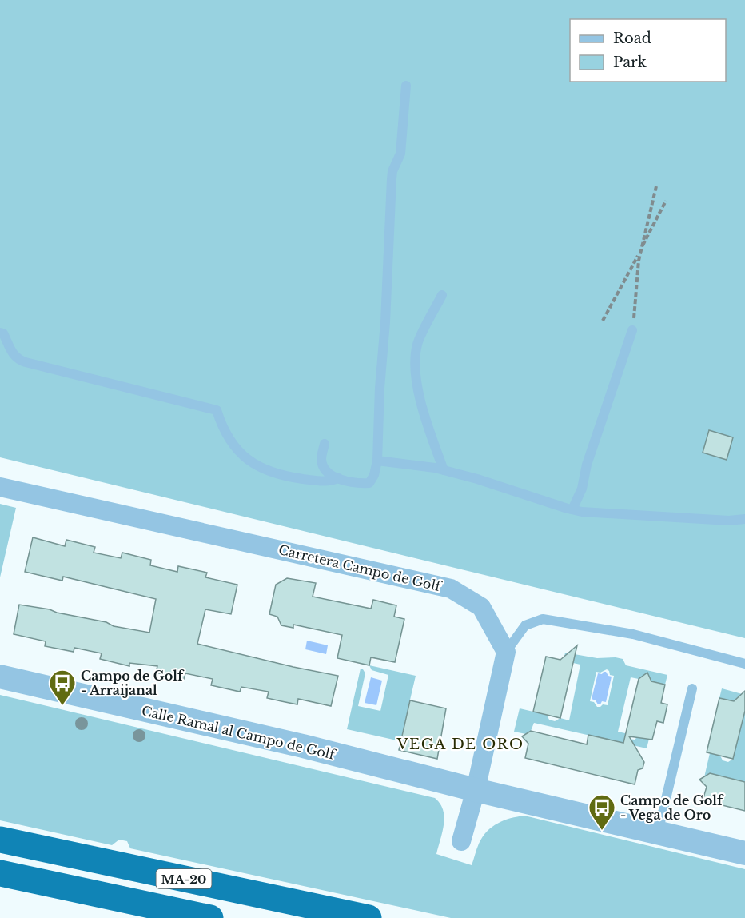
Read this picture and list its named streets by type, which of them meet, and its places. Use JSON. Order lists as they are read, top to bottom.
{
  "streets": {
    "highway": ["MA-20"],
    "street": ["Carretera Campo de Golf", "Calle Ramal al Campo de Golf"]
  },
  "districts": ["VEGA DE ORO"],
  "places": {
    "bus stop": ["Campo de Golf - Arraijanal", "Campo de Golf - Vega de Oro"]
  },
  "legend": ["Road", "Park"]
}
